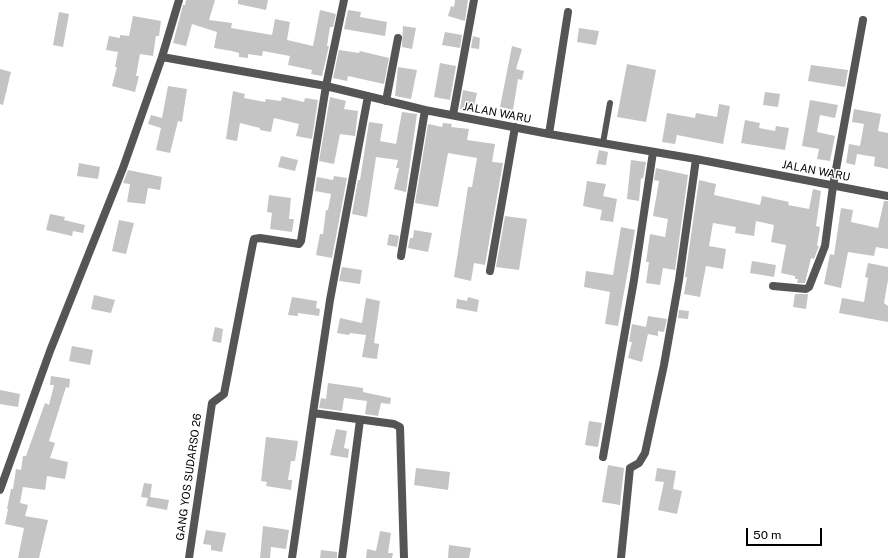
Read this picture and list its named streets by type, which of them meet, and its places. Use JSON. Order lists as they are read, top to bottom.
{
  "streets": {
    "street": ["JALAN WARU", "GANG YOS SUDARSO 26"]
  },
  "crossings": [
    ["JALAN WARU", "GANG YOS SUDARSO 26"]
  ],
  "scale_bar": "50 m"
}
